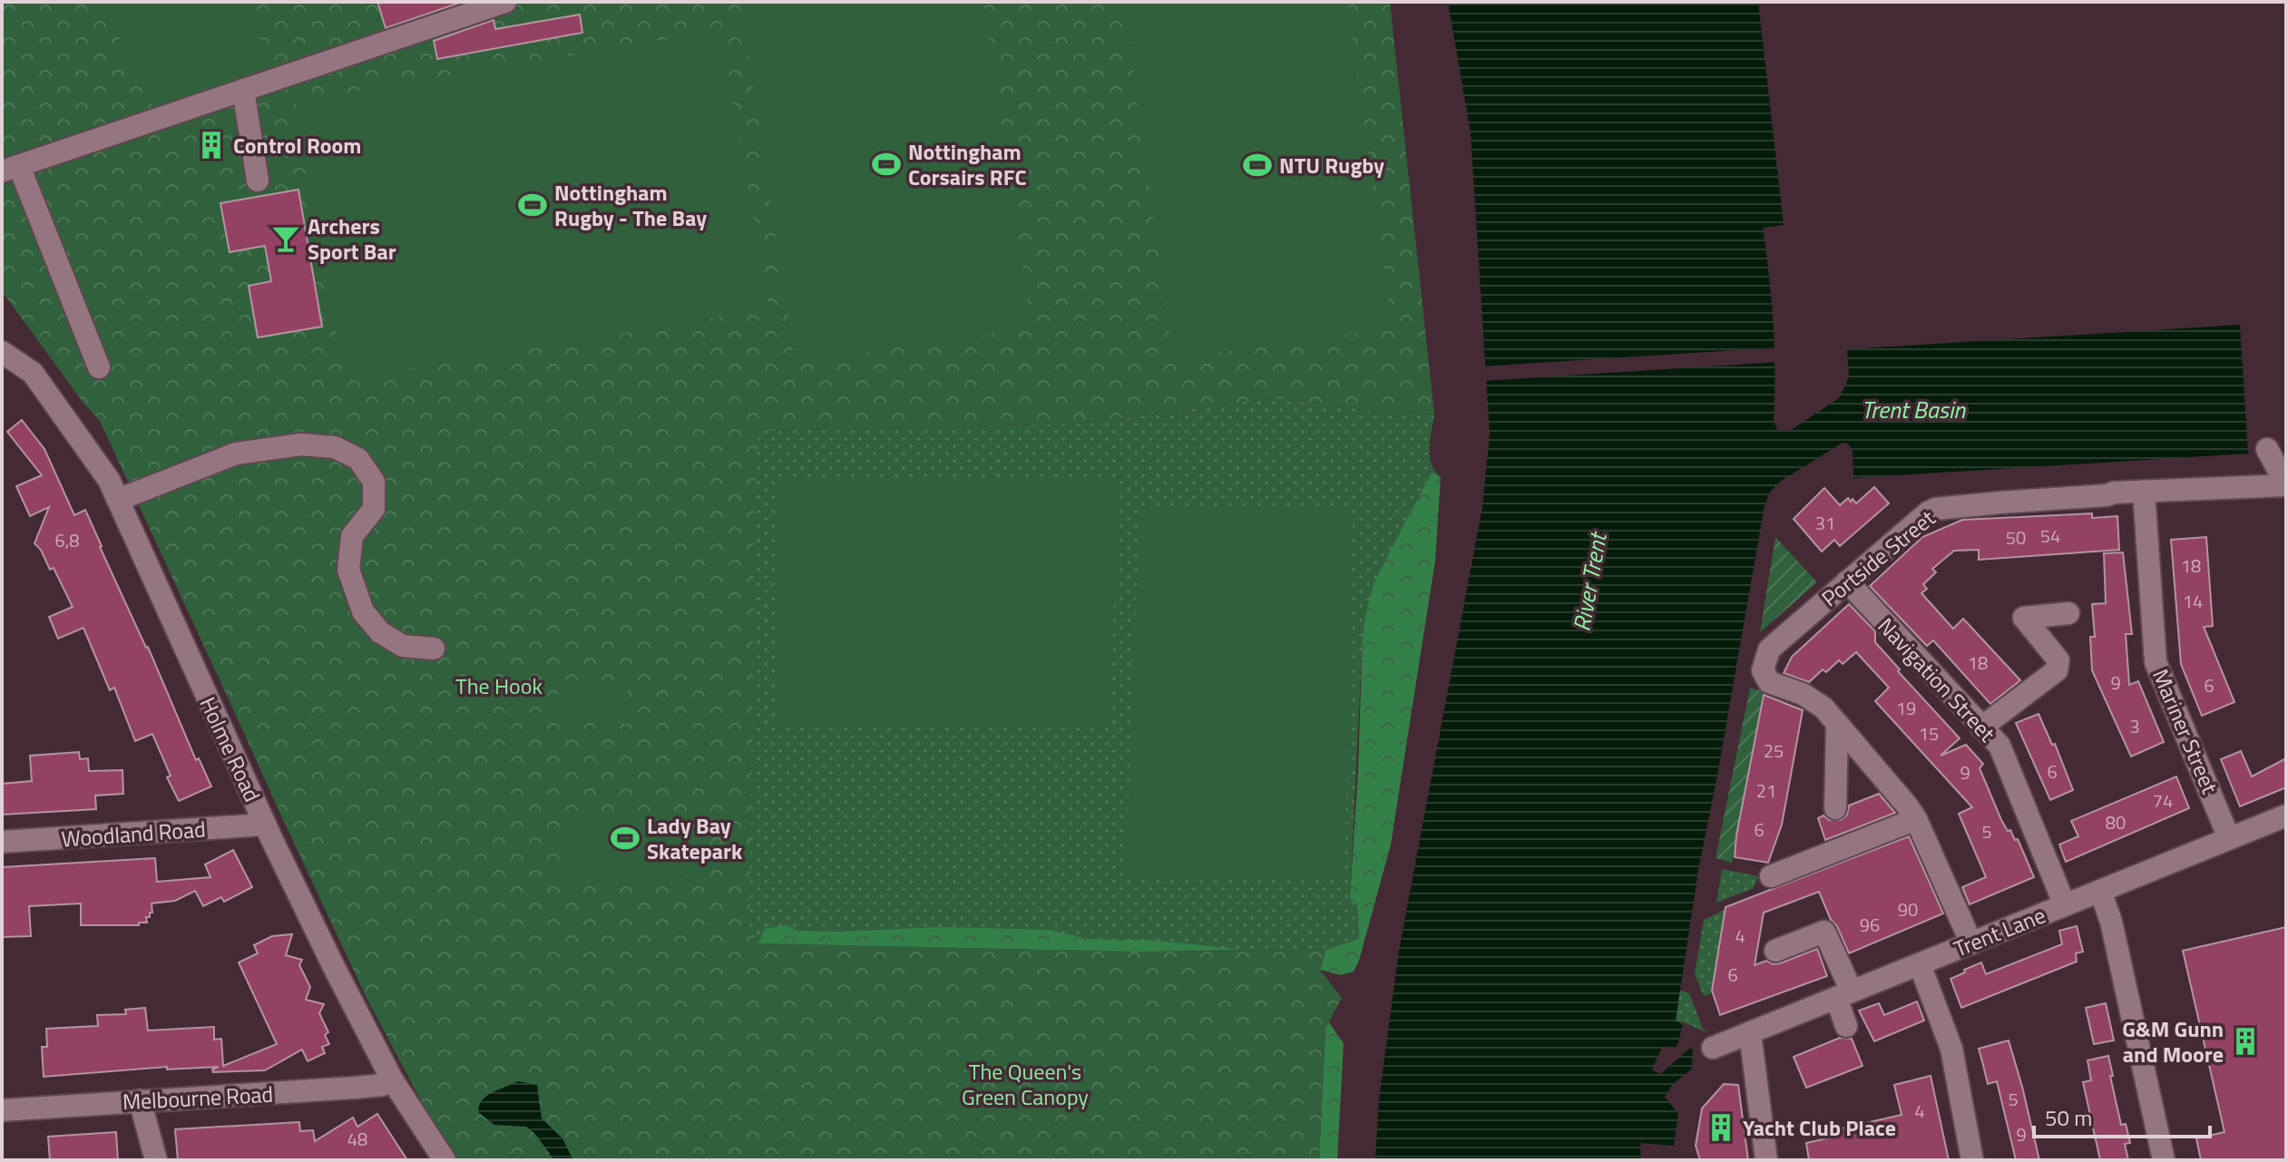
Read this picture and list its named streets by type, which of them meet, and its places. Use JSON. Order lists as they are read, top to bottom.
{
  "streets": {
    "street": [
      "Portside Street",
      "Navigation Street",
      "Mariner Street",
      "Holme Road",
      "Woodland Road",
      "Trent Lane",
      "Melbourne Road"
    ]
  },
  "crossings": [
    ["Portside Street", "Navigation Street"],
    ["Portside Street", "Mariner Street"],
    ["Portside Street", "Trent Lane"],
    ["Navigation Street", "Trent Lane"],
    ["Mariner Street", "Trent Lane"],
    ["Holme Road", "Woodland Road"],
    ["Holme Road", "Melbourne Road"]
  ],
  "water": ["Trent Basin", "River Trent"],
  "parks": ["The Hook", "The Queen's Green Canopy"],
  "places": {
    "building": ["Control Room", "G&M Gunn and Moore", "Yacht Club Place"],
    "sports": [
      "Nottingham Corsairs RFC",
      "NTU Rugby",
      "Nottingham Rugby - The Bay",
      "Lady Bay Skatepark"
    ],
    "bar": ["Archers Sport Bar"]
  },
  "house_numbers": [
    "31",
    "54",
    "50",
    "6,8",
    "18",
    "14",
    "18",
    "9",
    "6",
    "19",
    "3",
    "15",
    "25",
    "6",
    "9",
    "21",
    "74",
    "80",
    "6",
    "5",
    "90",
    "96",
    "4",
    "6",
    "5",
    "4",
    "9",
    "48"
  ],
  "scale_bar": "50 m"
}
